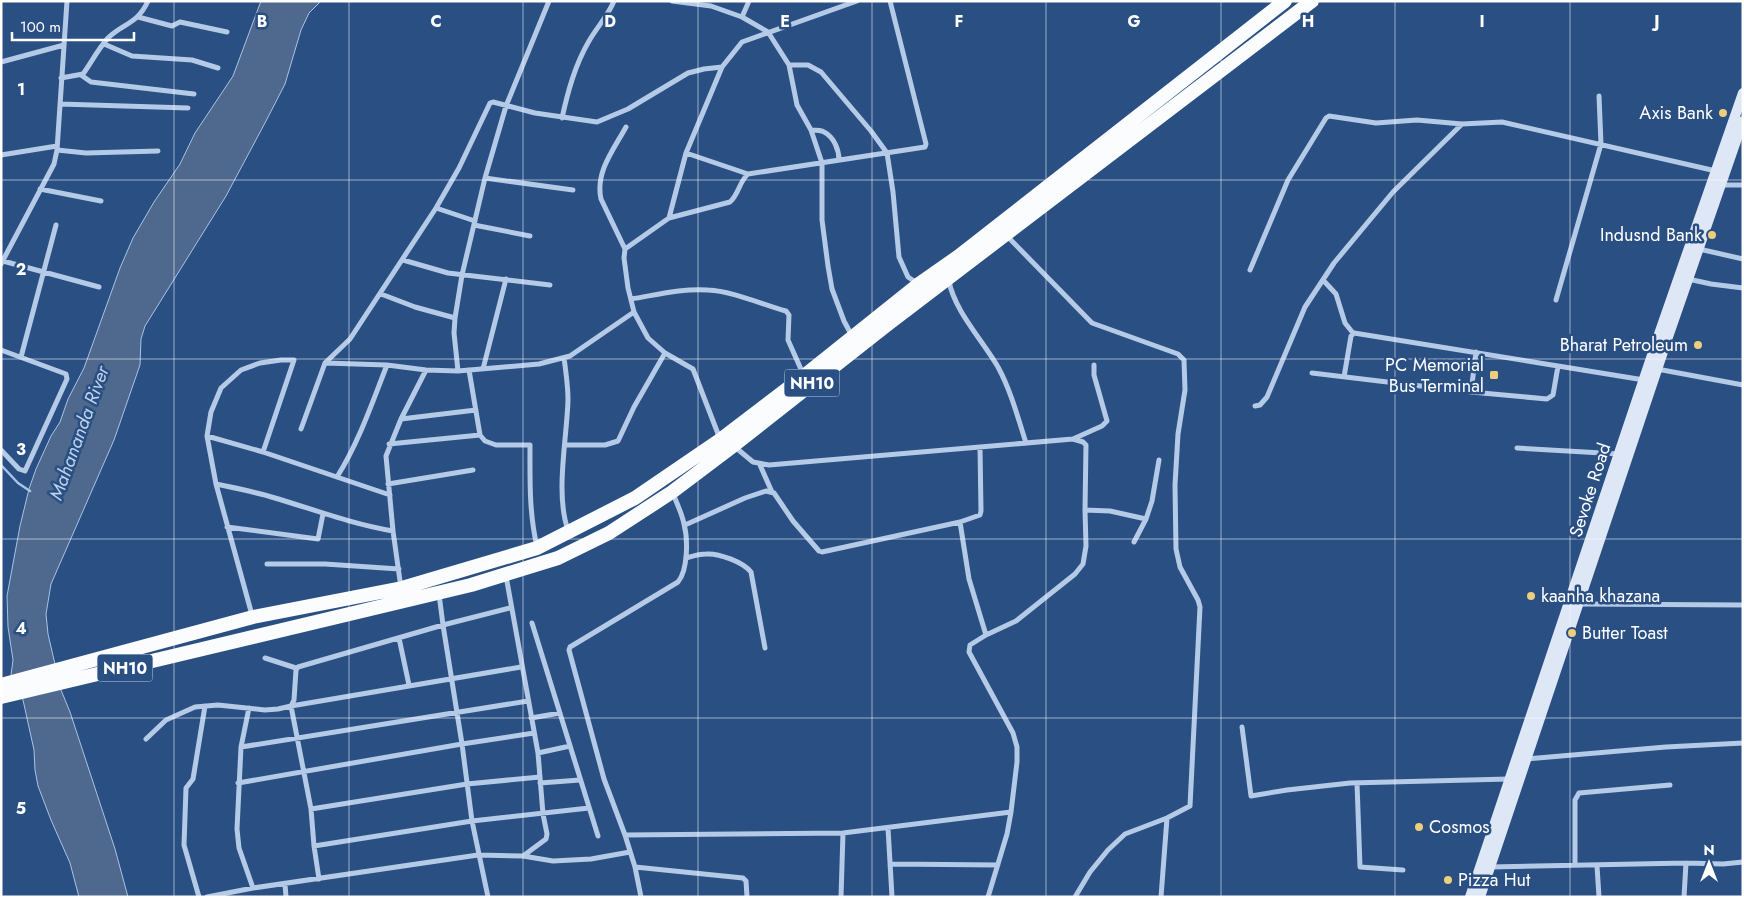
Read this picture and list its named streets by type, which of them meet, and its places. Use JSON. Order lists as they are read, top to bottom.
{
  "streets": {
    "highway": ["NH10"],
    "main road": ["Sevoke Road"]
  },
  "water": ["Mahananda River"],
  "places": {
    "other": [
      "Axis Bank",
      "Indusnd Bank",
      "Bharat Petroleum",
      "kaanha khazana",
      "Butter Toast",
      "Cosmos",
      "Pizza Hut"
    ],
    "transit": ["PC Memorial Bus Terminal"]
  },
  "scale_bar": "100 m",
  "north": "top",
  "grid": {
    "columns": [
      "B",
      "C",
      "D",
      "E",
      "F",
      "G",
      "H",
      "I",
      "J"
    ],
    "rows": [
      "1",
      "2",
      "3",
      "4",
      "5"
    ]
  }
}
